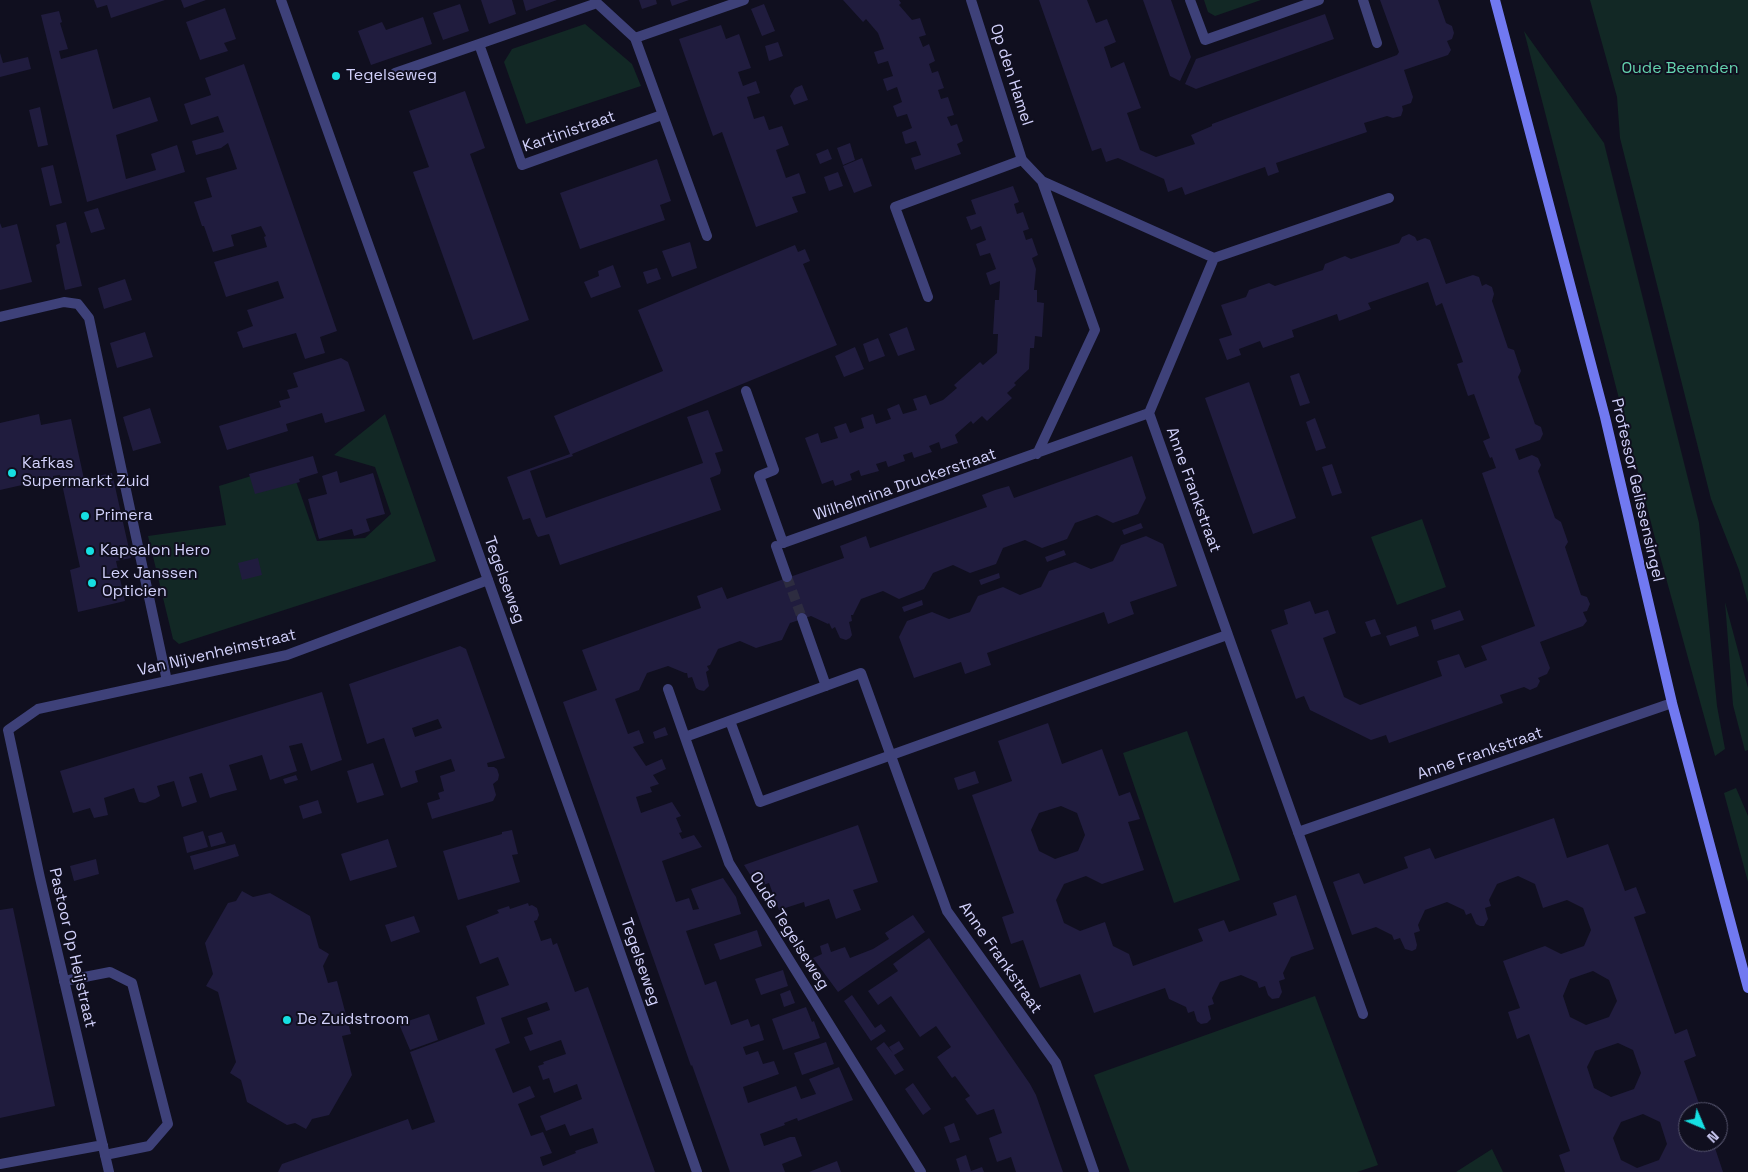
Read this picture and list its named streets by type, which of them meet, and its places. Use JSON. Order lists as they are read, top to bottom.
{
  "streets": {
    "main road": ["Professor Gelissensingel"],
    "street": [
      "Op den Hamel",
      "Kartinistraat",
      "Wilhelmina Druckerstraat",
      "Anne Frankstraat",
      "Tegelseweg",
      "Van Nijvenheimstraat",
      "Oude Tegelseweg",
      "Pastoor Op Heijstraat"
    ]
  },
  "crossings": [
    ["Wilhelmina Druckerstraat", "Anne Frankstraat"],
    ["Anne Frankstraat", "Professor Gelissensingel"],
    ["Anne Frankstraat", "Oude Tegelseweg"],
    ["Tegelseweg", "Van Nijvenheimstraat"],
    ["Van Nijvenheimstraat", "Pastoor Op Heijstraat"]
  ],
  "parks": ["Oude Beemden"],
  "places": [
    "Tegelseweg",
    "Kafkas Supermarkt Zuid",
    "Primera",
    "Kapsalon Hero",
    "Lex Janssen Opticien",
    "De Zuidstroom"
  ],
  "north": "bottom right"
}
